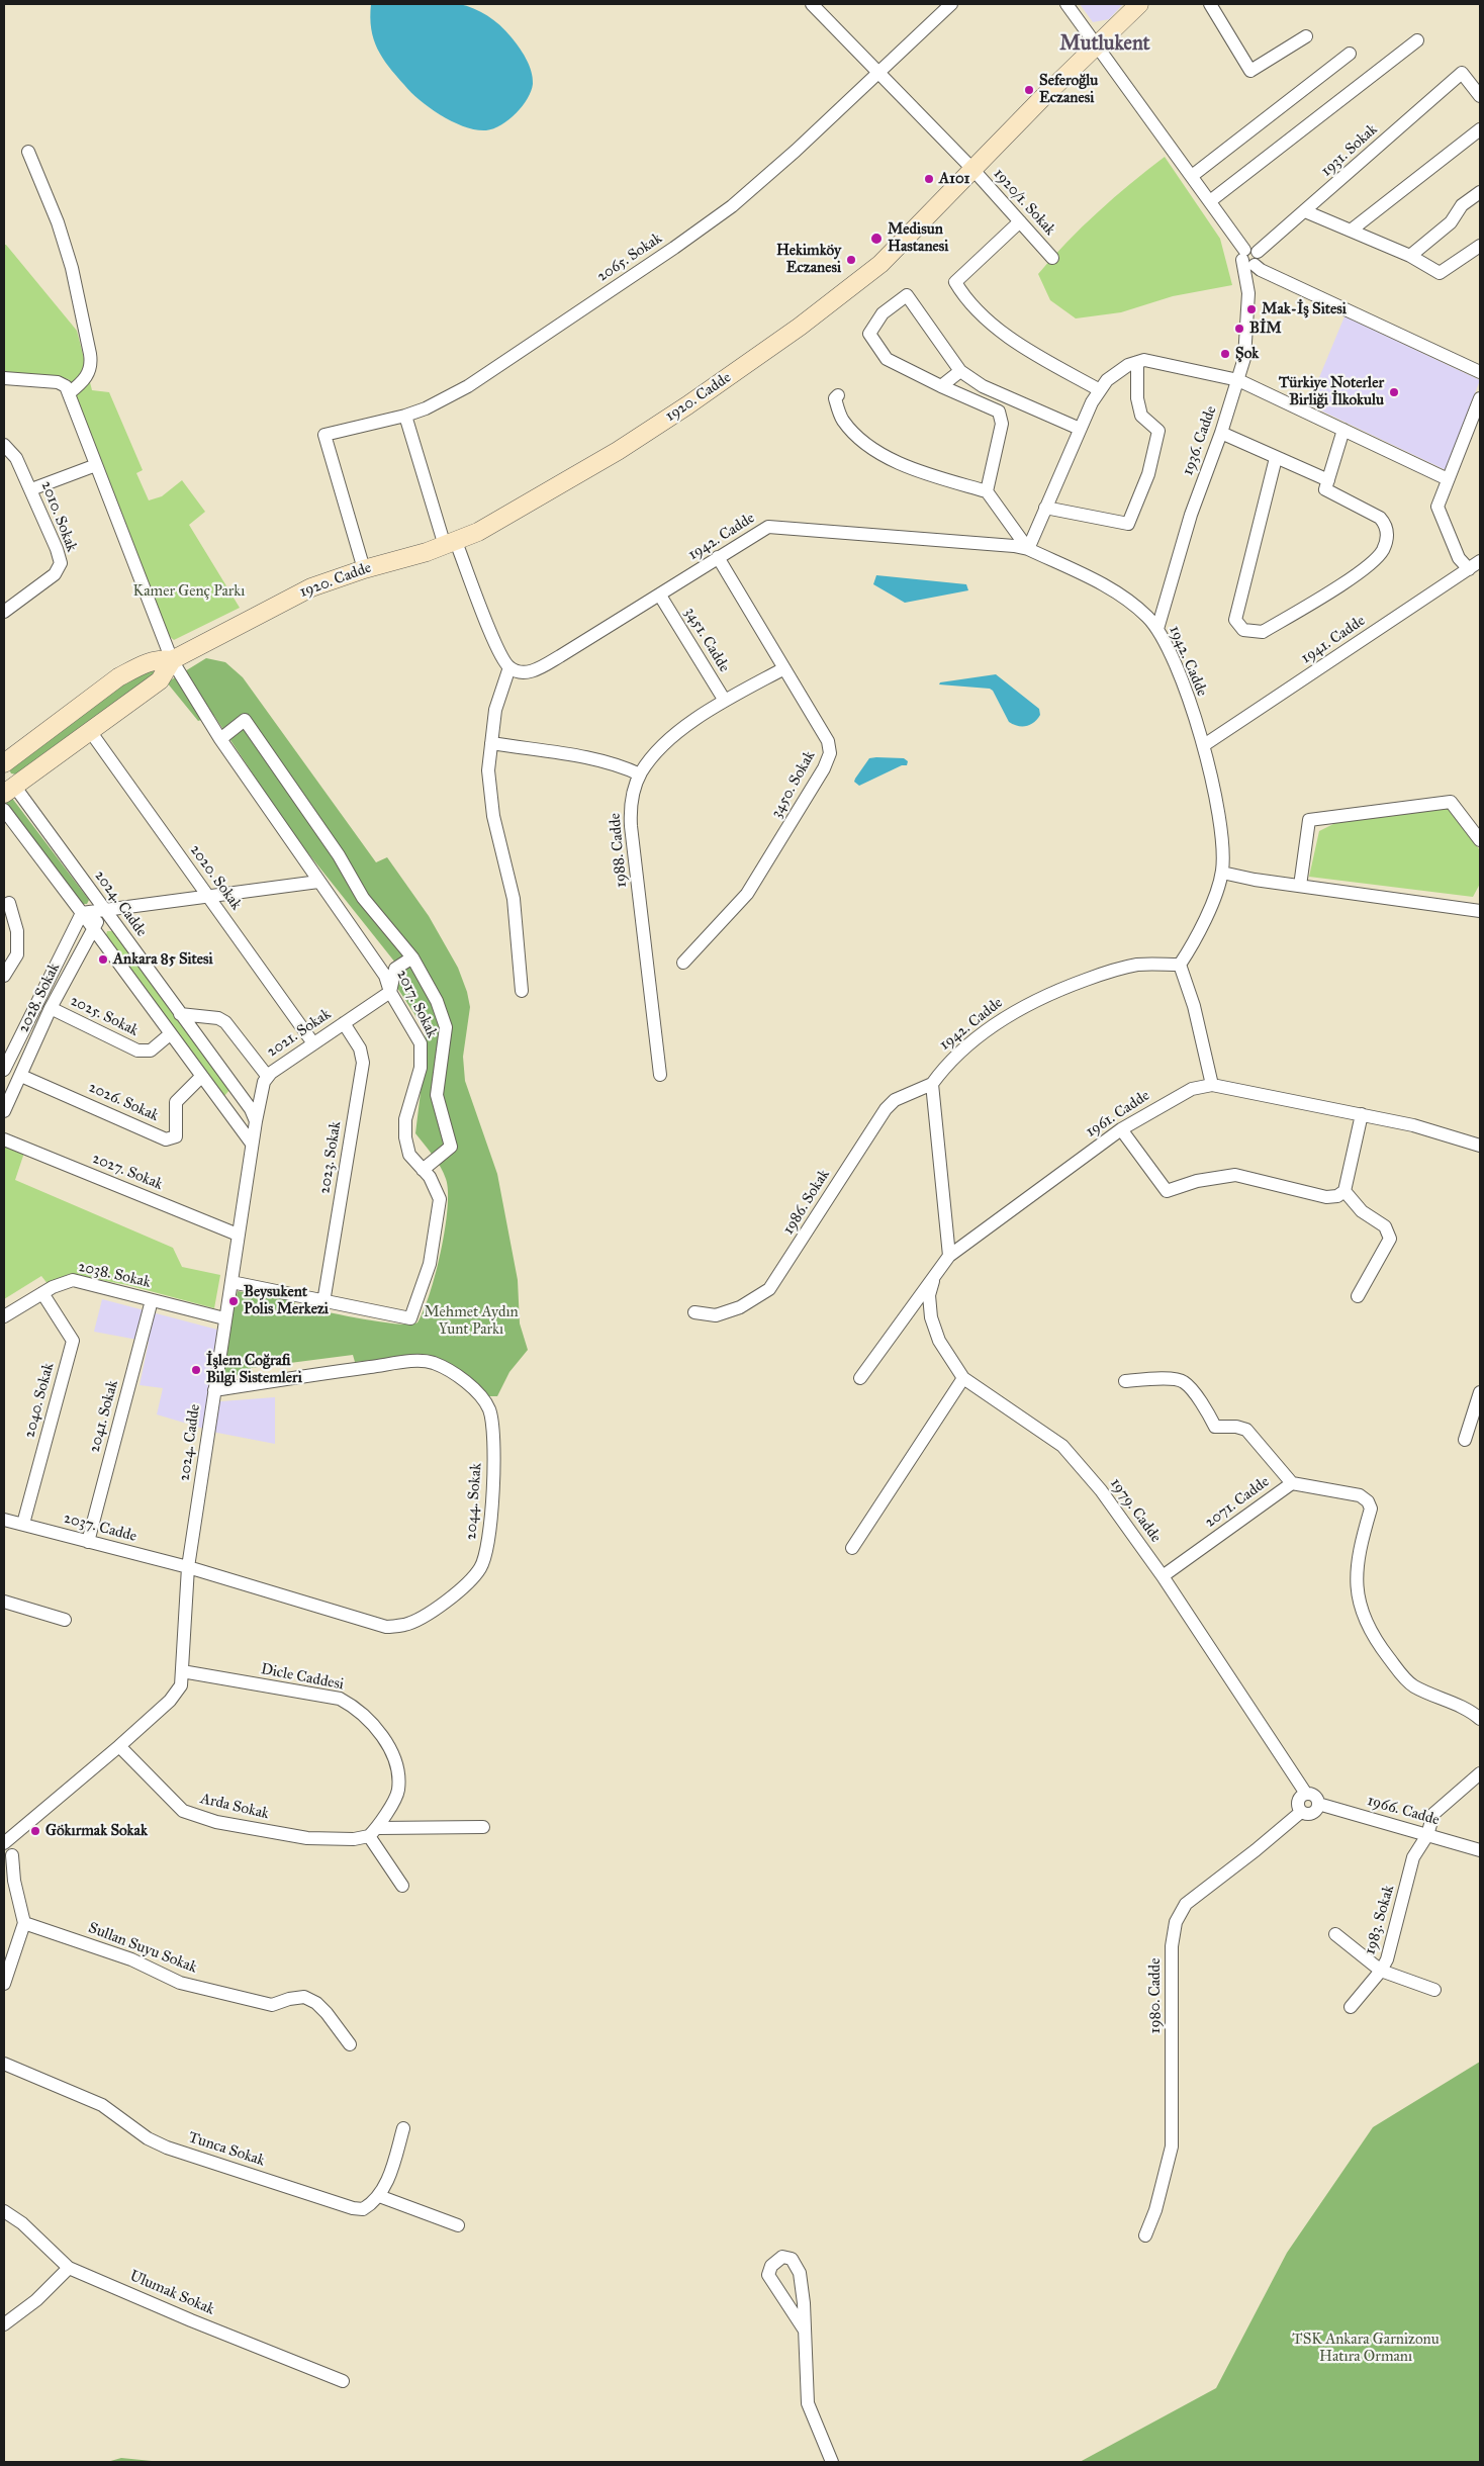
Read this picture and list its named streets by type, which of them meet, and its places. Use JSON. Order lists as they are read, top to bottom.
{
  "streets": {
    "main road": ["1920. Cadde"],
    "street": [
      "1931. Sokak",
      "1920/1. Sokak",
      "2065. Sokak",
      "1936. Cadde",
      "2010. Sokak",
      "1942. Cadde",
      "3451. Cadde",
      "1941. Cadde",
      "3450. Sokak",
      "1988. Cadde",
      "2020. Sokak",
      "2024. Cadde",
      "2028. Sokak",
      "2017. Sokak",
      "2025. Sokak",
      "2021. Sokak",
      "2026. Sokak",
      "1961. Cadde",
      "2023. Sokak",
      "2027. Sokak",
      "1986. Sokak",
      "2038. Sokak",
      "2040. Sokak",
      "2041. Sokak",
      "2044. Sokak",
      "2071. Cadde",
      "1979. Cadde",
      "2037. Cadde",
      "Dicle Caddesi",
      "Arda Sokak",
      "1966. Cadde",
      "1983. Sokak",
      "Sullan Suyu Sokak",
      "1980. Cadde",
      "Tunca Sokak",
      "Ulumak Sokak"
    ]
  },
  "crossings": [
    ["1931. Sokak", "1936. Cadde"],
    ["1920/1. Sokak", "2065. Sokak"],
    ["1920/1. Sokak", "1920. Cadde"],
    ["2065. Sokak", "1920. Cadde"],
    ["1920. Cadde", "1936. Cadde"],
    ["1920. Cadde", "2020. Sokak"],
    ["1920. Cadde", "2024. Cadde"],
    ["1920. Cadde", "2017. Sokak"],
    ["1936. Cadde", "1942. Cadde"],
    ["1942. Cadde", "3451. Cadde"],
    ["1942. Cadde", "1941. Cadde"],
    ["1942. Cadde", "3450. Sokak"],
    ["1942. Cadde", "1986. Sokak"],
    ["3451. Cadde", "1988. Cadde"],
    ["3450. Sokak", "1988. Cadde"],
    ["2020. Sokak", "2021. Sokak"],
    ["2024. Cadde", "2028. Sokak"],
    ["2024. Cadde", "2017. Sokak"],
    ["2024. Cadde", "2021. Sokak"],
    ["2024. Cadde", "2027. Sokak"],
    ["2024. Cadde", "2038. Sokak"],
    ["2024. Cadde", "2044. Sokak"],
    ["2024. Cadde", "2037. Cadde"],
    ["2028. Sokak", "2025. Sokak"],
    ["2028. Sokak", "2026. Sokak"],
    ["2017. Sokak", "2021. Sokak"],
    ["2017. Sokak", "2023. Sokak"],
    ["2021. Sokak", "2023. Sokak"],
    ["1961. Cadde", "1979. Cadde"],
    ["2038. Sokak", "2040. Sokak"],
    ["2038. Sokak", "2041. Sokak"],
    ["2040. Sokak", "2037. Cadde"],
    ["2041. Sokak", "2037. Cadde"],
    ["2044. Sokak", "2037. Cadde"],
    ["2071. Cadde", "1979. Cadde"],
    ["1979. Cadde", "1966. Cadde"],
    ["1979. Cadde", "1980. Cadde"],
    ["Dicle Caddesi", "Arda Sokak"],
    ["1966. Cadde", "1983. Sokak"],
    ["1966. Cadde", "1980. Cadde"]
  ],
  "districts": ["Mutlukent"],
  "parks": ["Kamer Genç Parkı", "Mehmet Aydın Yunt Parkı", "TSK Ankara Garnizonu Hatıra Ormanı"],
  "places": [
    "Seferoğlu Eczanesi",
    "A101",
    "Medisun Hastanesi",
    "Hekimköy Eczanesi",
    "Mak-İş Sitesi",
    "BİM",
    "Şok",
    "Türkiye Noterler Birliği İlkokulu",
    "Ankara 85 Sitesi",
    "Beysukent Polis Merkezi",
    "İşlem Coğrafi Bilgi Sistemleri",
    "Gökırmak Sokak"
  ]
}
